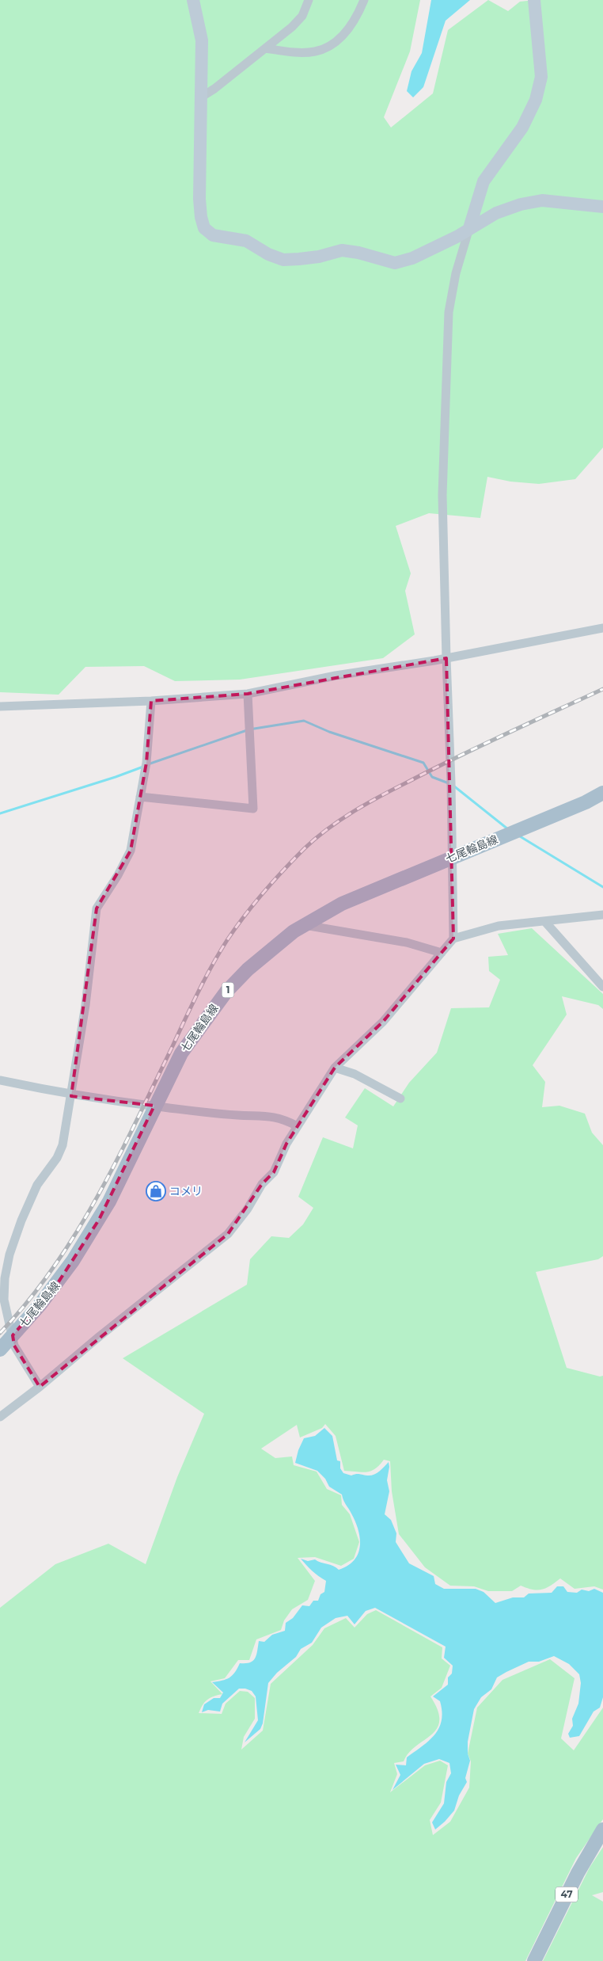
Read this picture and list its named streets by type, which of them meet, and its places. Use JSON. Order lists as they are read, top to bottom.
{
  "streets": {
    "main road": ["七尾輪島線", "1", "47"]
  },
  "places": {
    "shop": ["コメリ"]
  }
}
